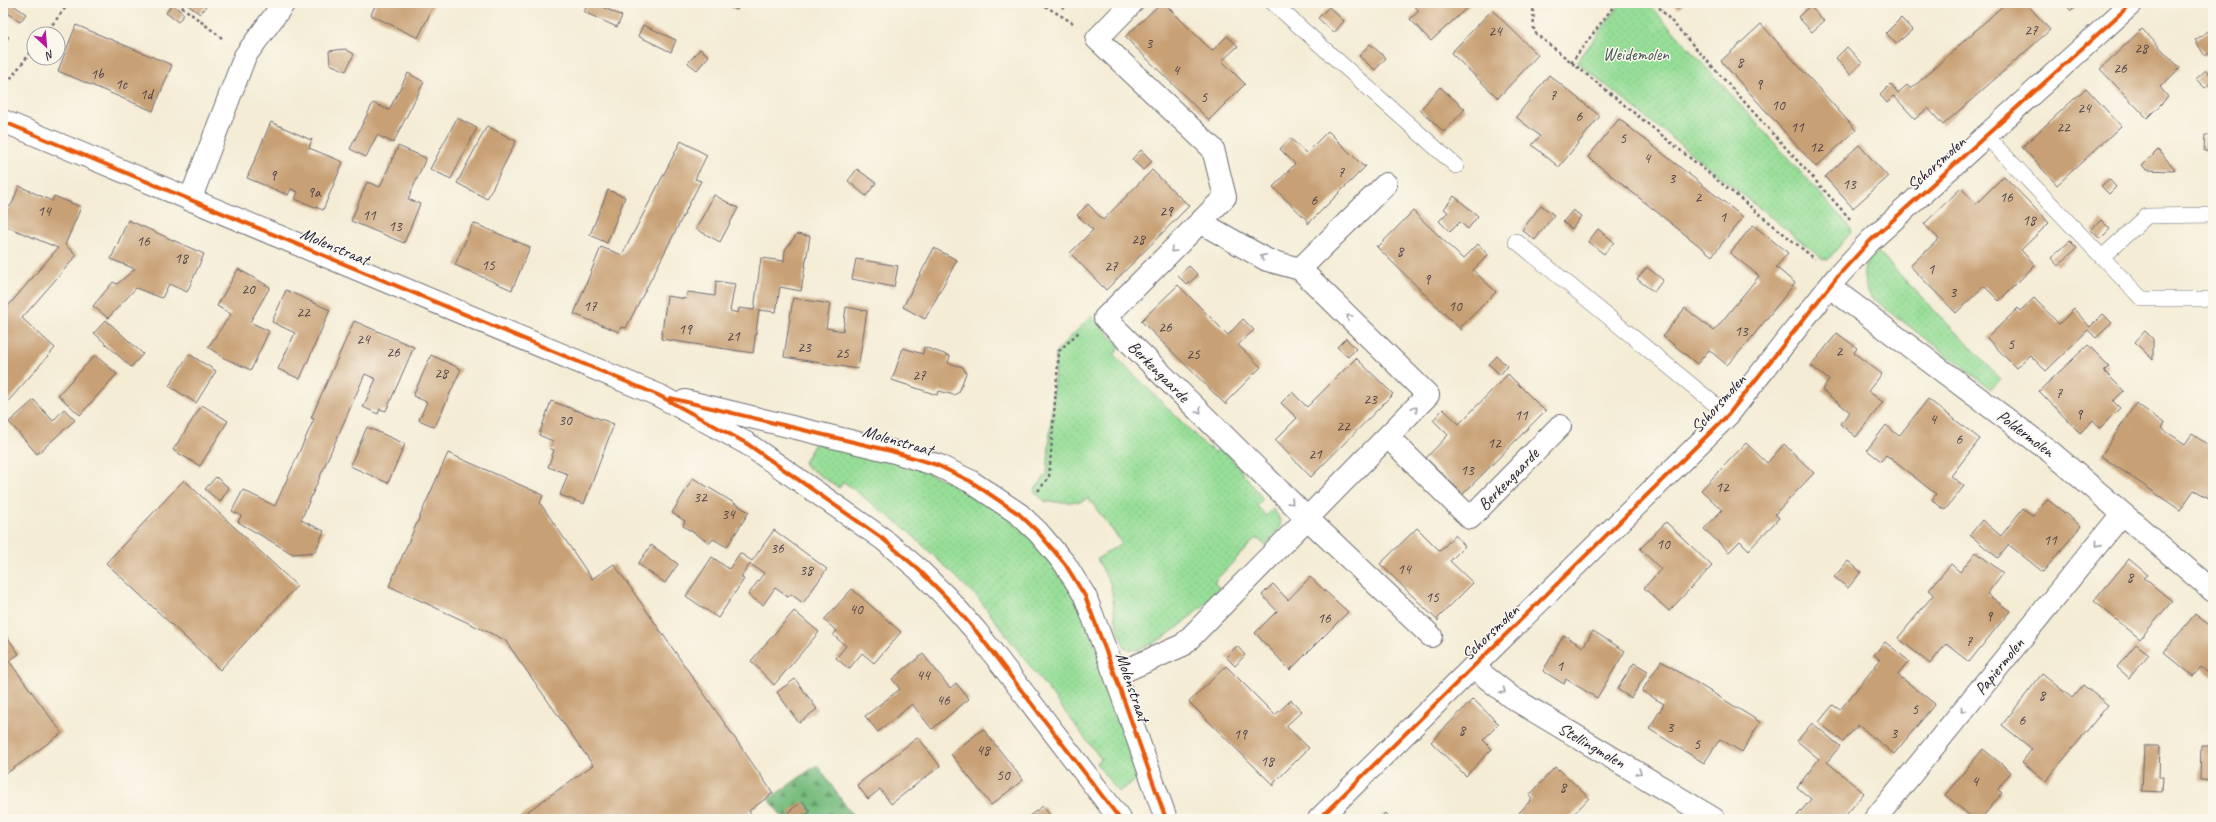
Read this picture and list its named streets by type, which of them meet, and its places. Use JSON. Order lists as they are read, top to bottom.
{
  "streets": {
    "street": [
      "Schorsmolen",
      "Molenstraat",
      "Berkengaarde",
      "Poldermolen",
      "Papiermolen",
      "Stellingmolen"
    ]
  },
  "crossings": [
    ["Schorsmolen", "Poldermolen"],
    ["Schorsmolen", "Stellingmolen"],
    ["Poldermolen", "Papiermolen"]
  ],
  "one_way": ["Papiermolen", "Stellingmolen"],
  "parks": ["Weidemolen"],
  "house_numbers": [
    "27",
    "24",
    "3",
    "28",
    "8",
    "26",
    "4",
    "1b",
    "1c",
    "9",
    "1d",
    "7",
    "5",
    "10",
    "24",
    "6",
    "11",
    "22",
    "5",
    "12",
    "4",
    "7",
    "9",
    "3",
    "13",
    "9a",
    "2",
    "16",
    "6",
    "14",
    "29",
    "11",
    "1",
    "18",
    "13",
    "28",
    "16",
    "8",
    "18",
    "15",
    "27",
    "1",
    "9",
    "20",
    "3",
    "17",
    "10",
    "22",
    "26",
    "19",
    "13",
    "21",
    "24",
    "5",
    "23",
    "2",
    "26",
    "25",
    "25",
    "28",
    "27",
    "7",
    "23",
    "9",
    "11",
    "4",
    "30",
    "22",
    "6",
    "12",
    "21",
    "13",
    "12",
    "32",
    "34",
    "11",
    "10",
    "36",
    "14",
    "38",
    "8",
    "15",
    "40",
    "9",
    "16",
    "7",
    "1",
    "44",
    "8",
    "46",
    "5",
    "6",
    "3",
    "8",
    "3",
    "19",
    "5",
    "48",
    "18",
    "50",
    "4",
    "8"
  ],
  "north": "bottom right"
}
